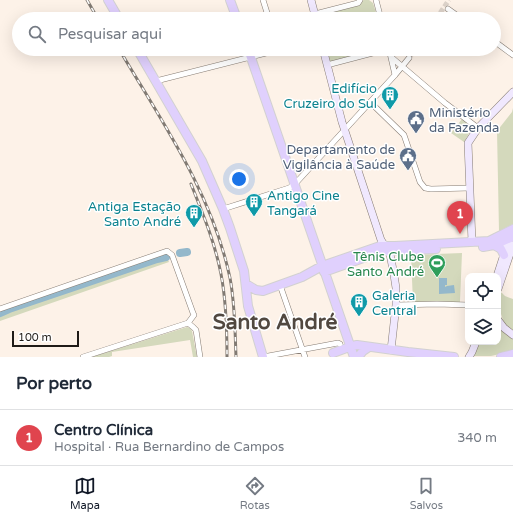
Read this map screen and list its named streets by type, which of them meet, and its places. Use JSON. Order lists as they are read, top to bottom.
{
  "districts": ["Santo André"],
  "places": {
    "building": [
      "Edifício Cruzeiro do Sul",
      "Antigo Cine Tangará",
      "Antiga Estação Santo André",
      "Galeria Central"
    ],
    "public building": ["Ministério da Fazenda", "Departamento de Vigilância à Saúde"],
    "sports": ["Tênis Clube Santo André"]
  },
  "scale_bar": "100 m",
  "page": {
    "search": "Pesquisar aqui",
    "pins": "1",
    "scale": "100 m",
    "heading": "Por perto",
    "list": [
      {
        "mark": "1",
        "name": "Centro Clínica",
        "note": "Hospital · Rua Bernardino de Campos",
        "value": "340 m"
      }
    ],
    "nav": ["Mapa", "Rotas", "Salvos"]
  }
}
